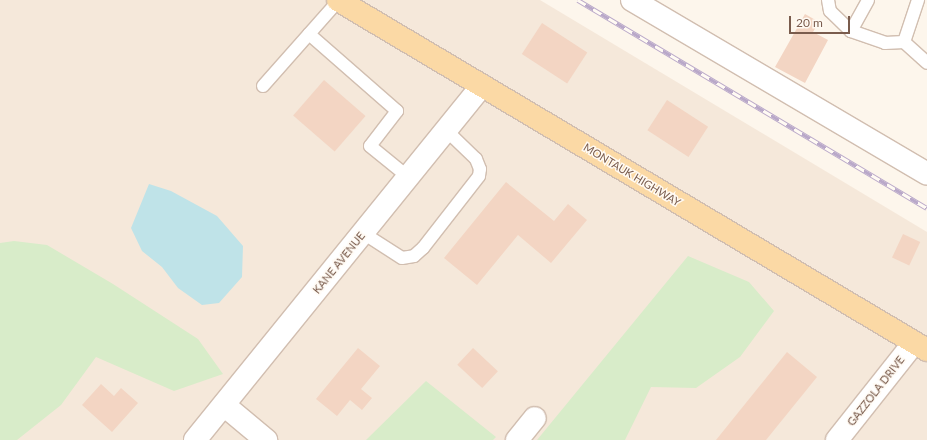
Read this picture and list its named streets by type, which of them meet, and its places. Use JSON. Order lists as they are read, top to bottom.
{
  "streets": {
    "main road": ["MONTAUK HIGHWAY"],
    "street": ["KANE AVENUE", "GAZZOLA DRIVE"]
  },
  "crossings": [
    ["MONTAUK HIGHWAY", "KANE AVENUE"],
    ["MONTAUK HIGHWAY", "GAZZOLA DRIVE"]
  ],
  "scale_bar": "20 m"
}
